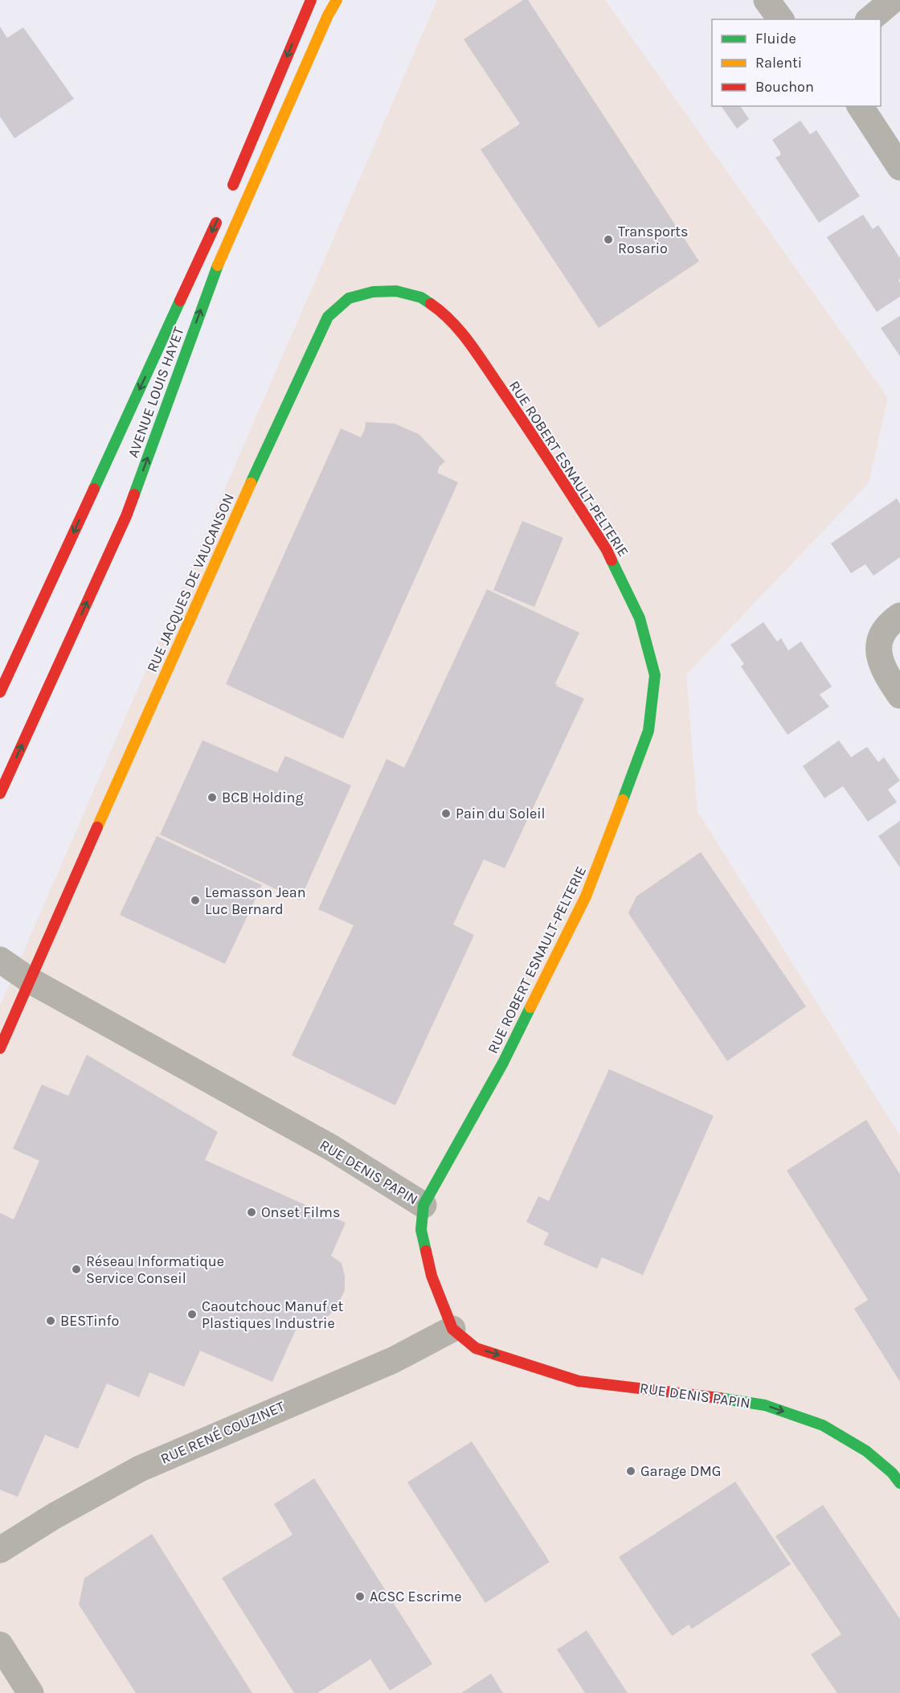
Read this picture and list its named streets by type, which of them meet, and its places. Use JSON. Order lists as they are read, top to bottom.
{
  "streets": {
    "street": [
      "AVENUE LOUIS HAYET",
      "RUE ROBERT ESNAULT-PELTERIE",
      "RUE JACQUES DE VAUCANSON",
      "RUE DENIS PAPIN",
      "RUE RENÉ COUZINET"
    ]
  },
  "crossings": [
    ["RUE ROBERT ESNAULT-PELTERIE", "RUE JACQUES DE VAUCANSON"],
    ["RUE ROBERT ESNAULT-PELTERIE", "RUE DENIS PAPIN"],
    ["RUE JACQUES DE VAUCANSON", "RUE DENIS PAPIN"],
    ["RUE DENIS PAPIN", "RUE RENÉ COUZINET"]
  ],
  "one_way": ["RUE DENIS PAPIN"],
  "places": [
    "Transports Rosario",
    "BCB Holding",
    "Pain du Soleil",
    "Lemasson Jean Luc Bernard",
    "Onset Films",
    "Réseau Informatique Service Conseil",
    "Caoutchouc Manuf et Plastiques Industrie",
    "BESTinfo",
    "Garage DMG",
    "ACSC Escrime"
  ],
  "legend": ["Fluide", "Ralenti", "Bouchon"]
}
